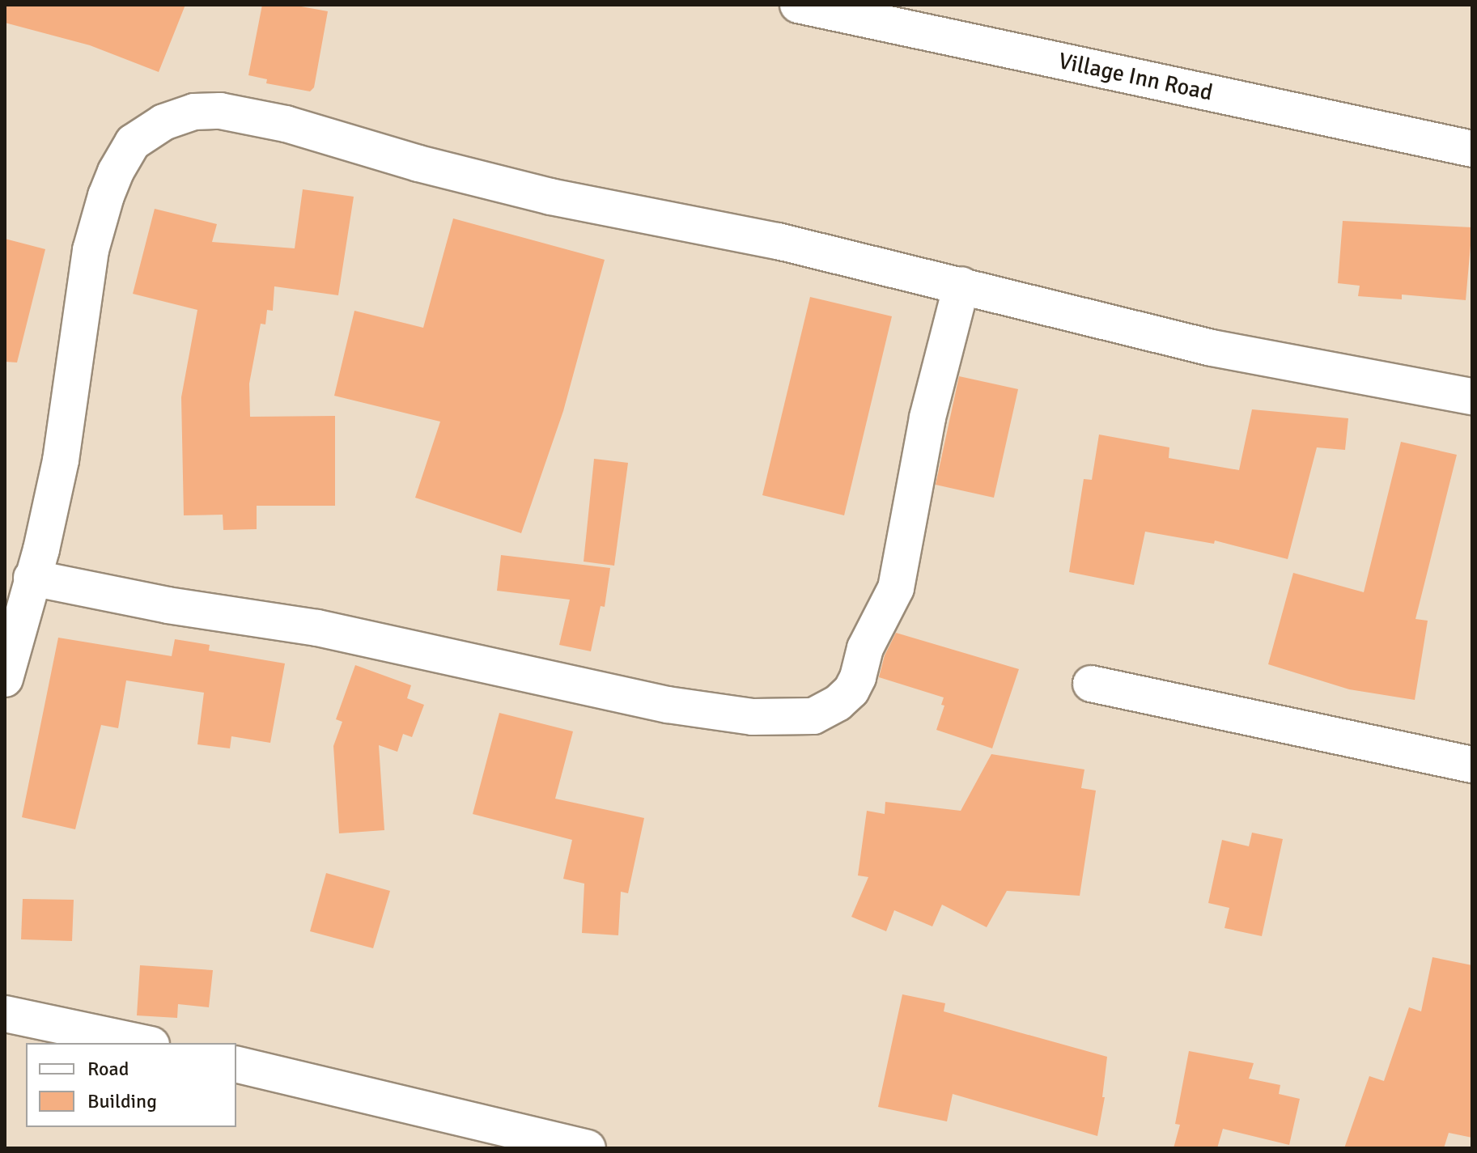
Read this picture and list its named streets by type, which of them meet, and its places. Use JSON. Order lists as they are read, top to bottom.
{
  "streets": {
    "street": ["Village Inn Road"]
  },
  "legend": ["Road", "Building"]
}
